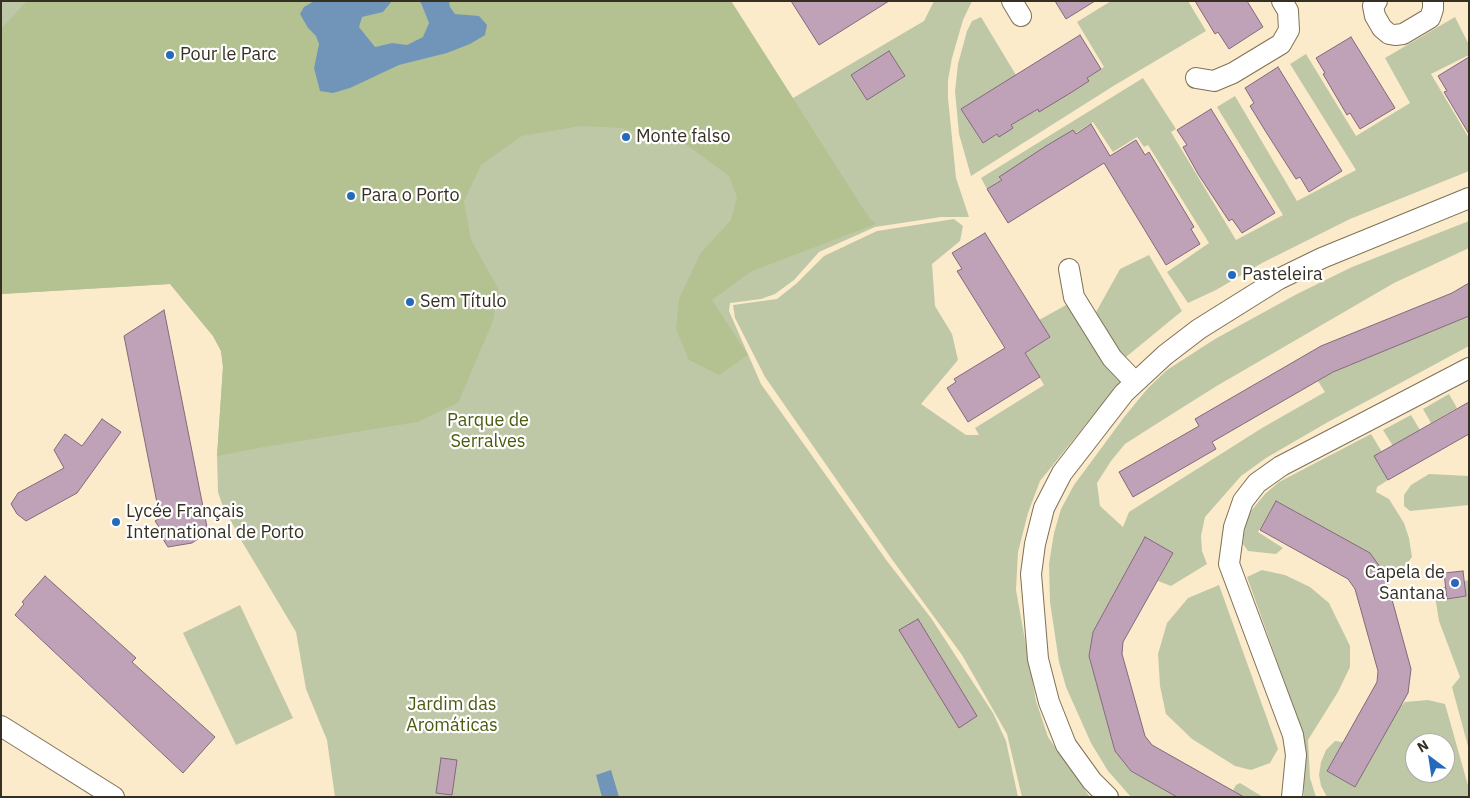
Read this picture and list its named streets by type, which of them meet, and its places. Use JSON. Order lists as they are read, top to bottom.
{
  "parks": ["Parque de Serralves", "Jardim das Aromáticas"],
  "places": [
    "Pour le Parc",
    "Monte falso",
    "Para o Porto",
    "Pasteleira",
    "Sem Título",
    "Lycée Français International de Porto",
    "Capela de Santana"
  ],
  "north": "top left"
}
